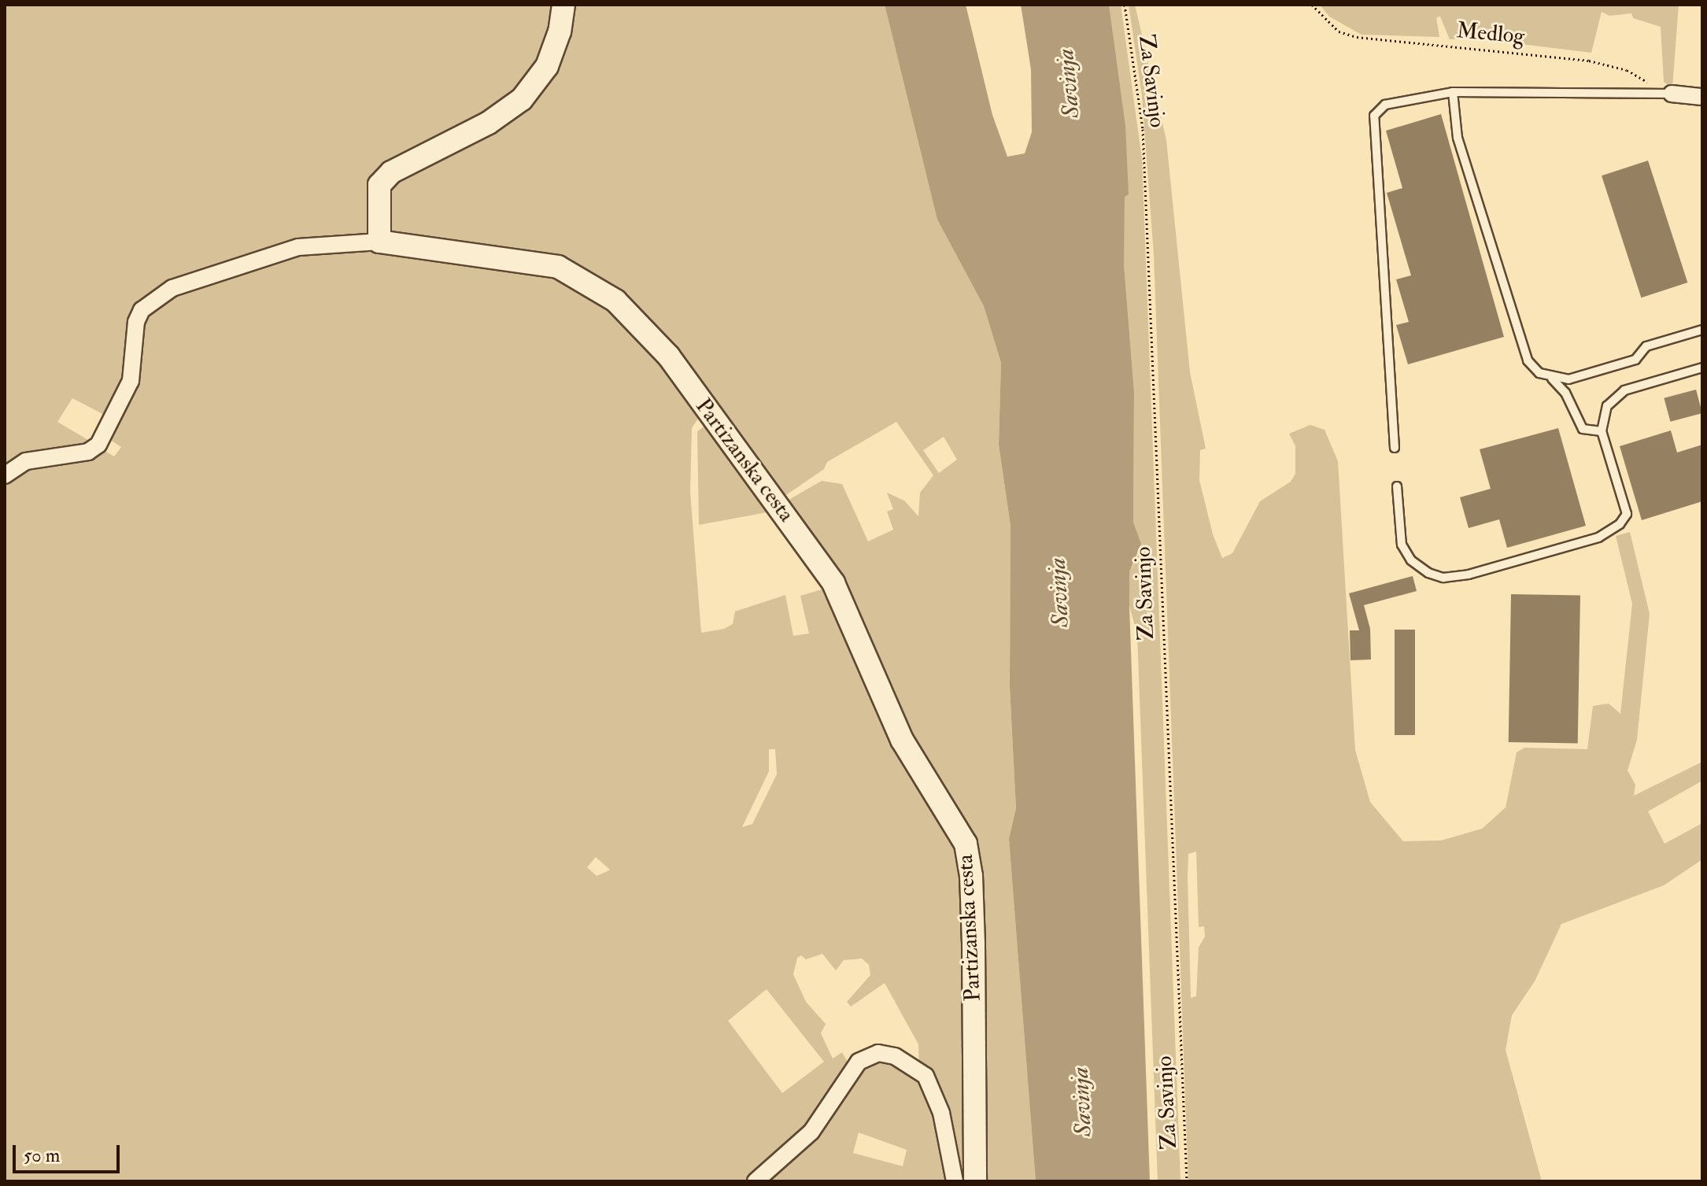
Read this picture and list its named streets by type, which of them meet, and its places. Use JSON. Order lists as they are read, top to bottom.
{
  "streets": {
    "street": ["Partizanska cesta"],
    "path": ["Medlog", "Za Savinjo"]
  },
  "water": ["Savinja"],
  "scale_bar": "50 m"
}
